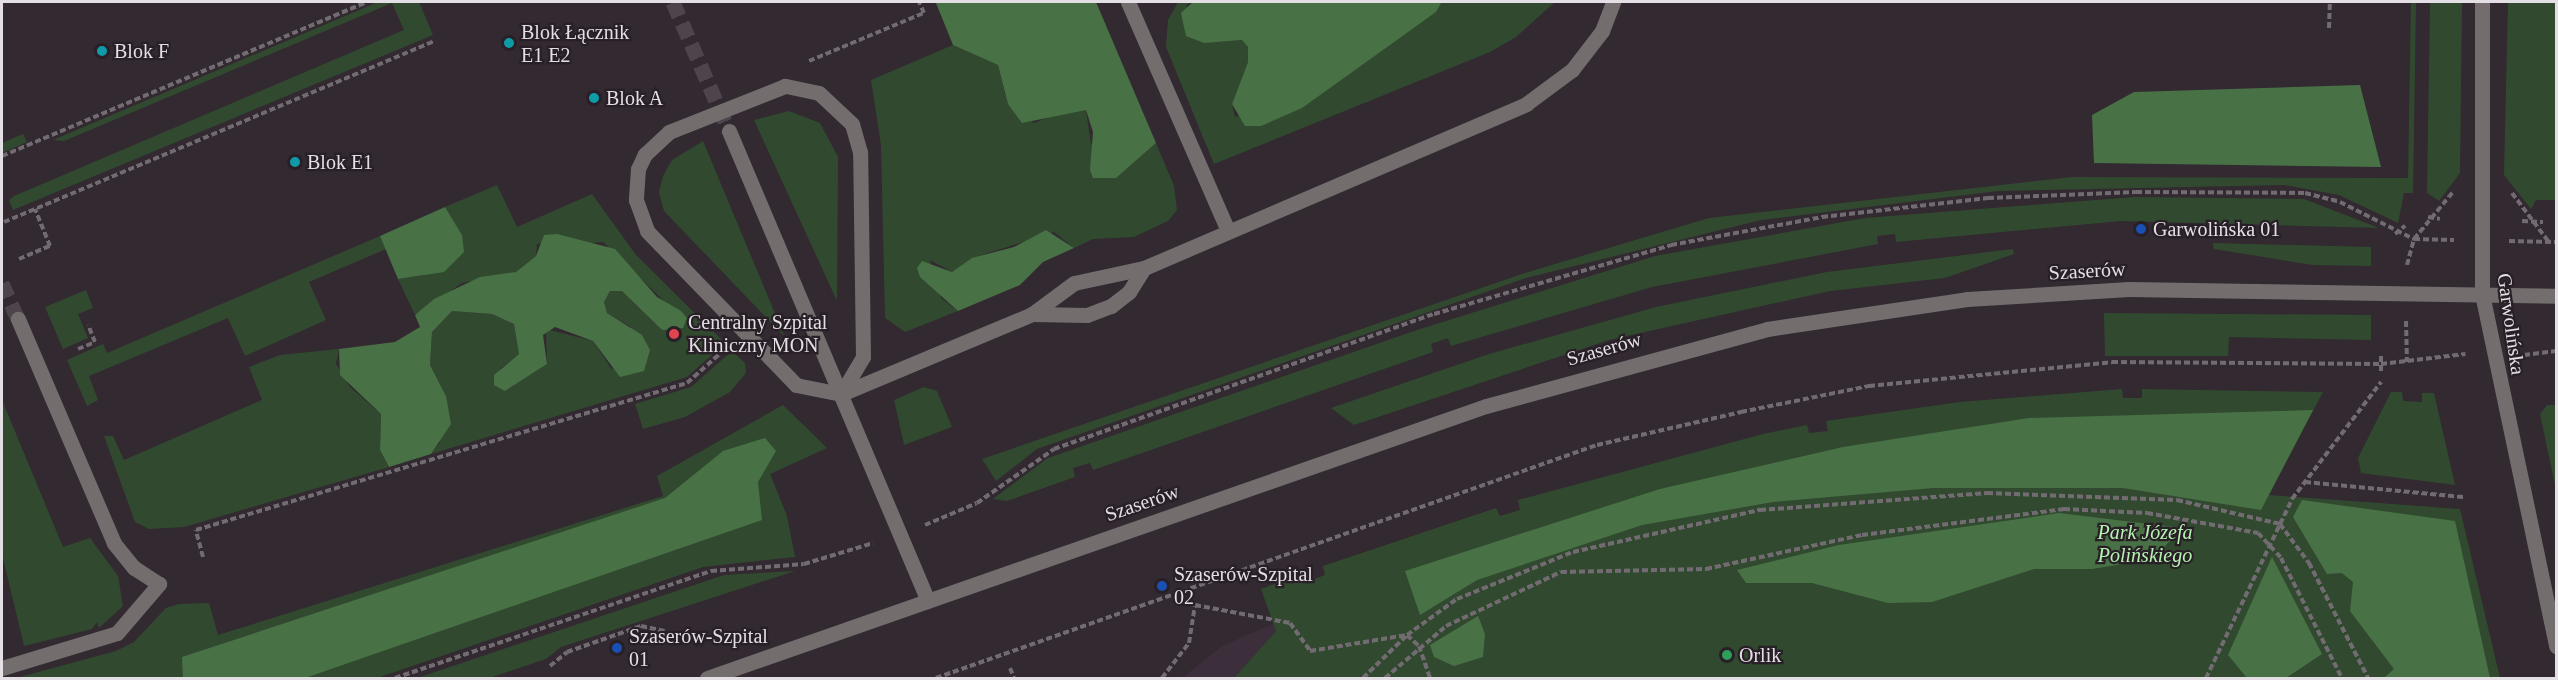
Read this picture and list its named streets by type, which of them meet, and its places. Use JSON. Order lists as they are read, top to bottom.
{
  "streets": {
    "street": ["Szaserów", "Garwolińska"]
  },
  "crossings": [
    ["Szaserów", "Garwolińska"]
  ],
  "parks": ["Park Józefa Polińskiego"],
  "places": [
    "Blok Łącznik E1 E2",
    "Blok F",
    "Blok A",
    "Blok E1",
    "Garwolińska 01",
    "Centralny Szpital Kliniczny MON",
    "Szaserów-Szpital 02",
    "Szaserów-Szpital 01",
    "Orlik"
  ]
}
